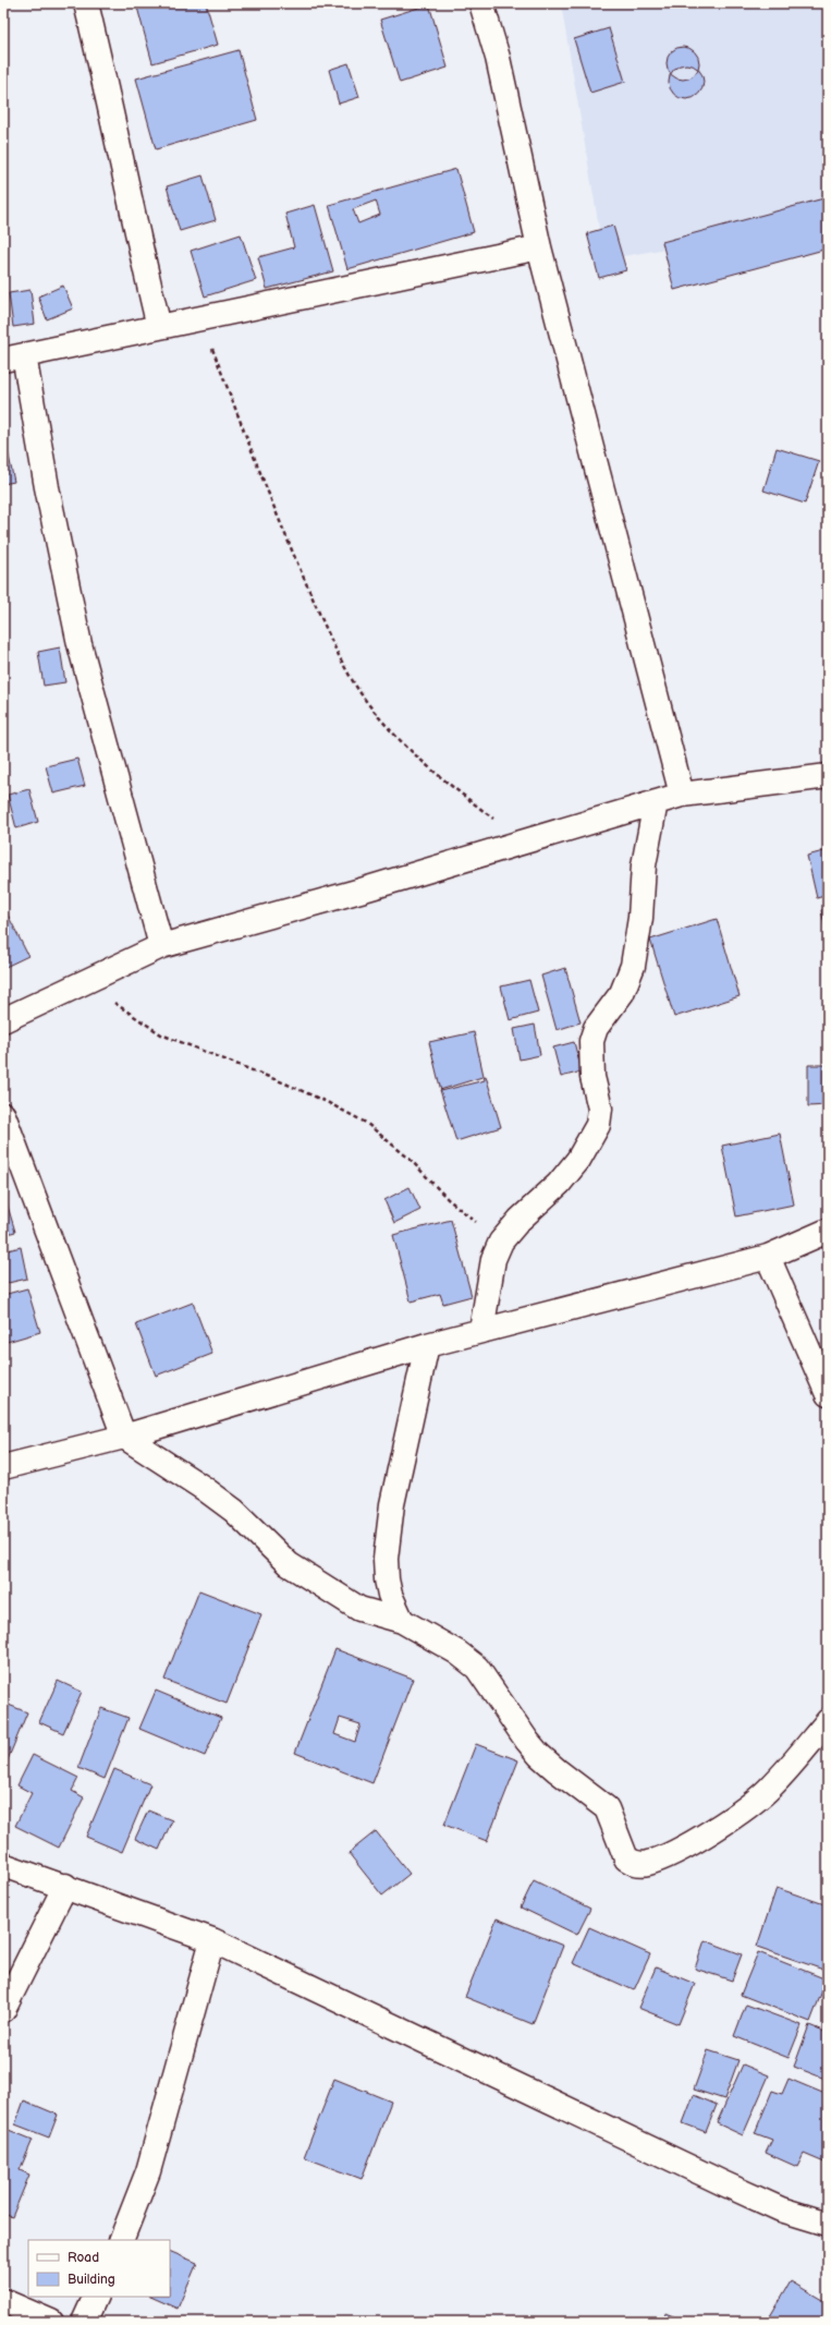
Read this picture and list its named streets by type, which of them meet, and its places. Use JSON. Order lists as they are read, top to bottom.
{
  "legend": ["Road", "Building"]
}
